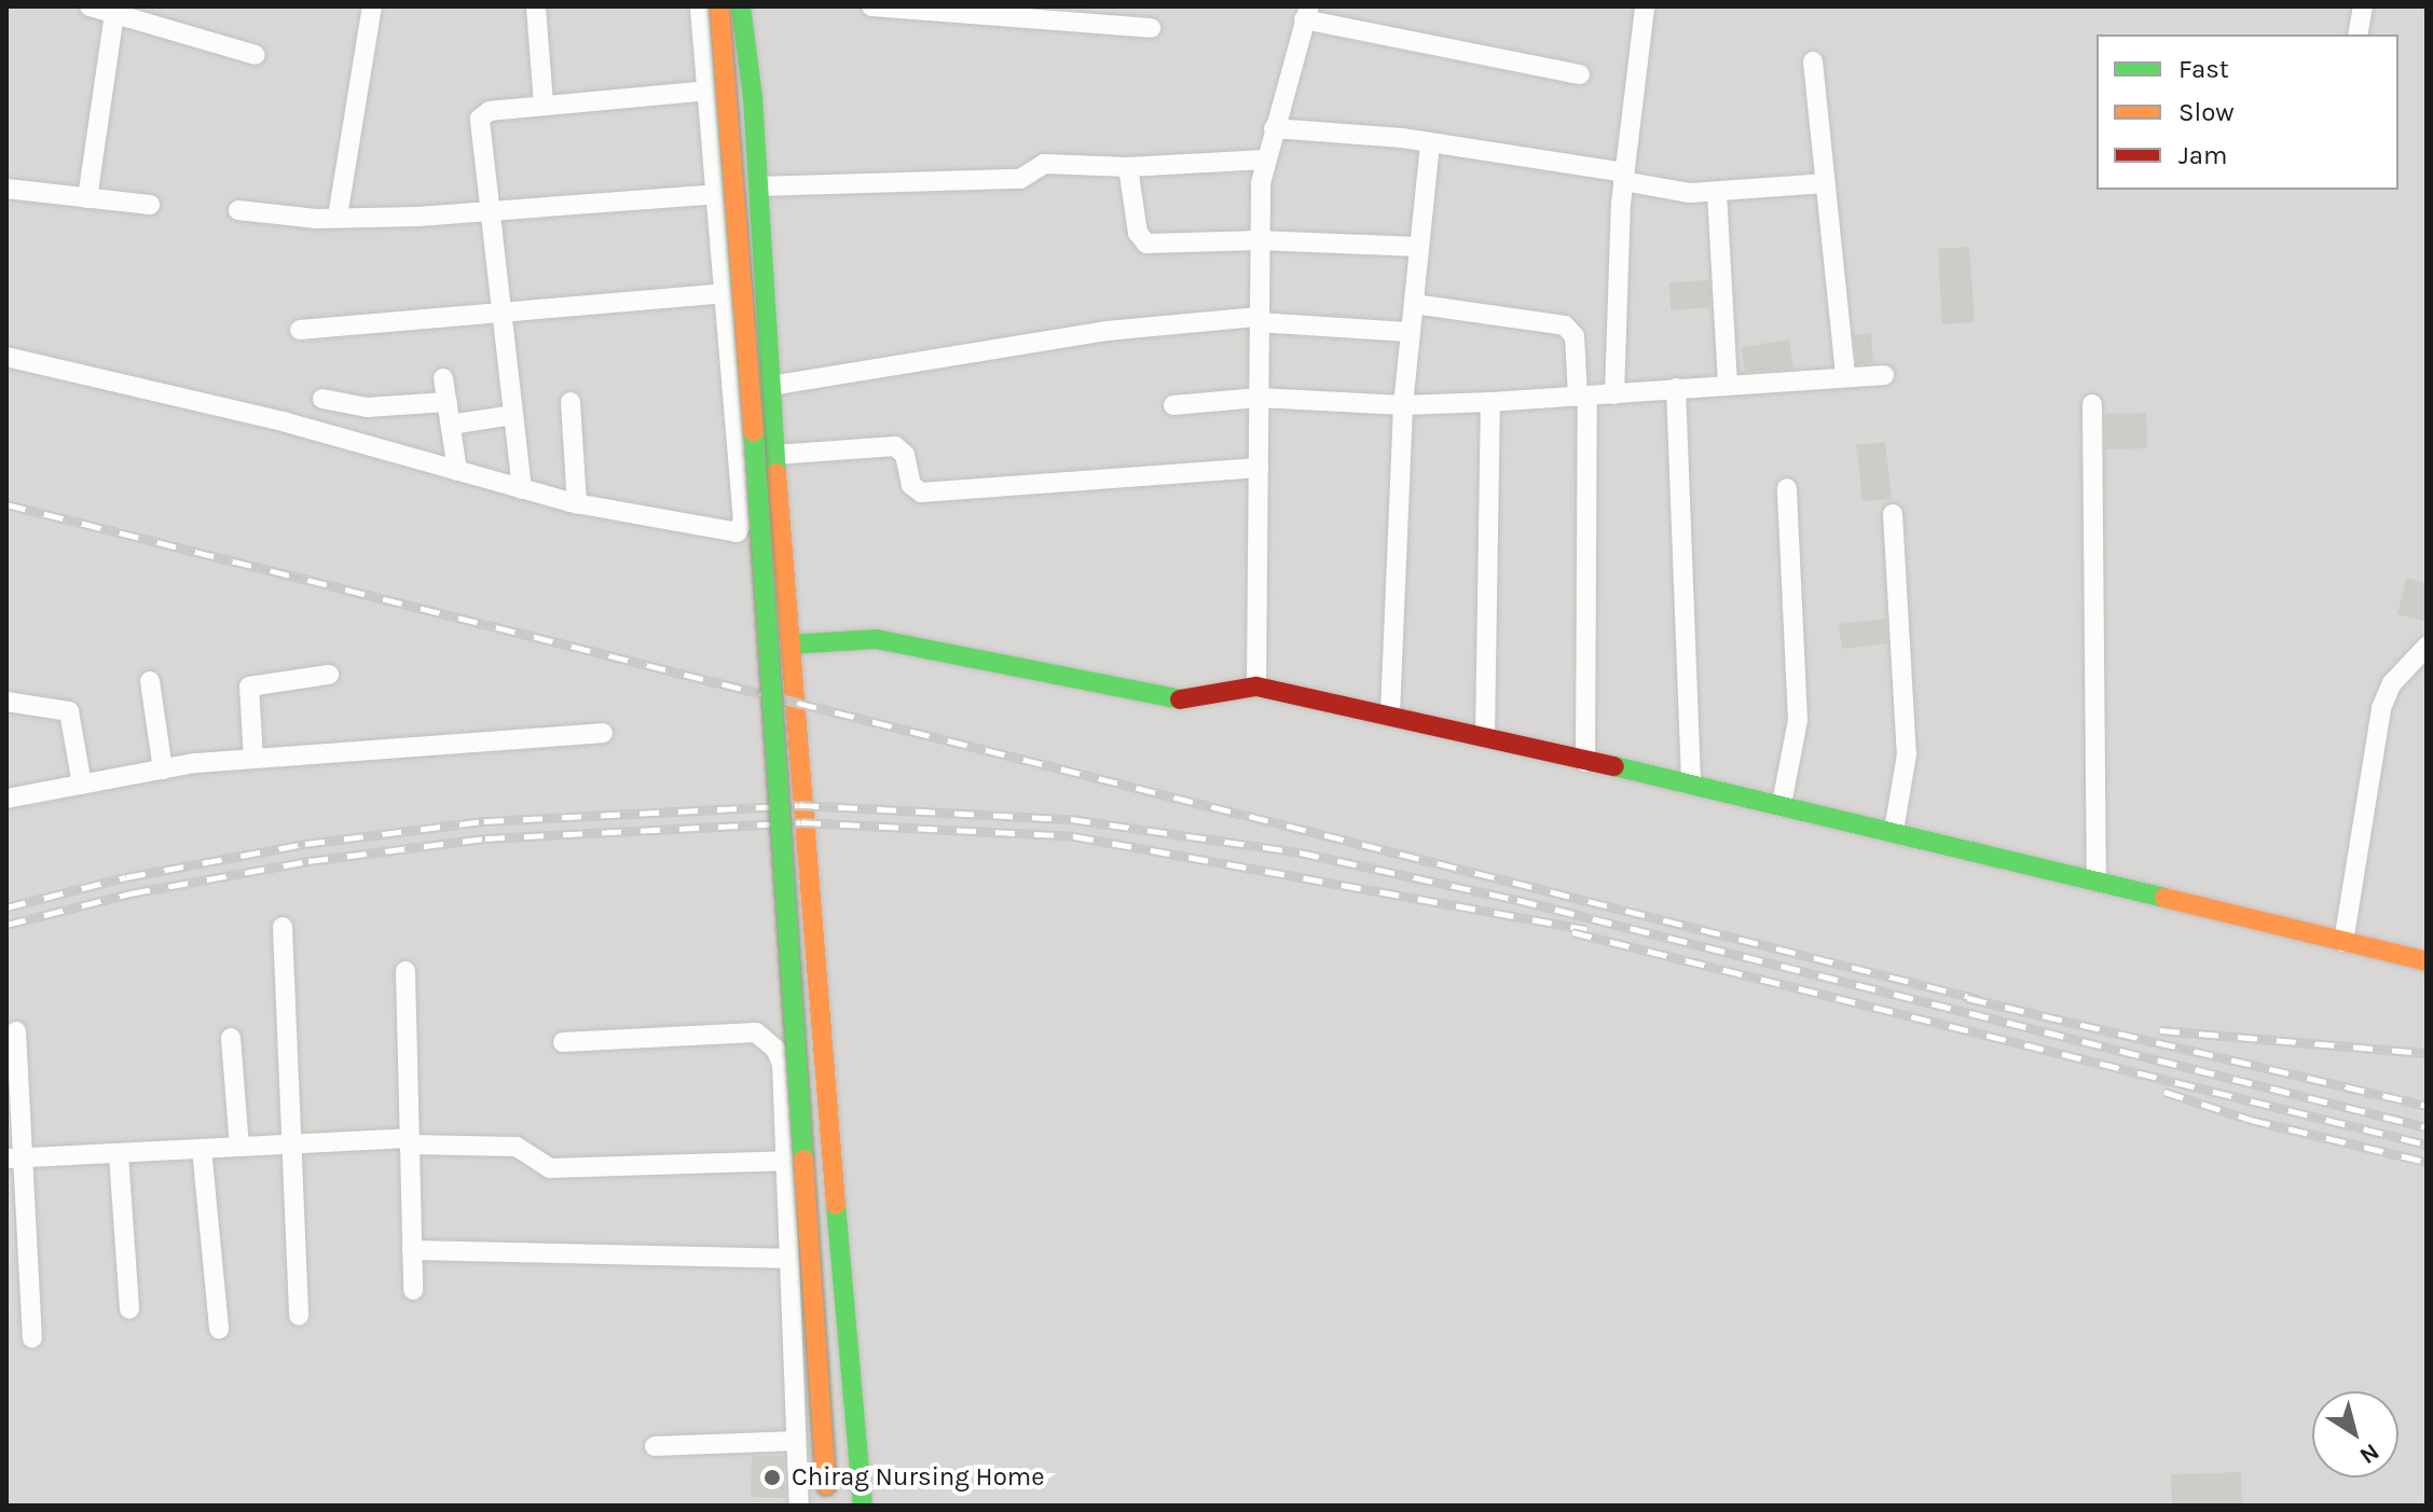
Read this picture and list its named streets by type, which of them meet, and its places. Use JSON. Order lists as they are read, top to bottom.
{
  "places": ["Chirag Nursing Home"],
  "legend": ["Fast", "Slow", "Jam"],
  "north": "bottom right"
}
